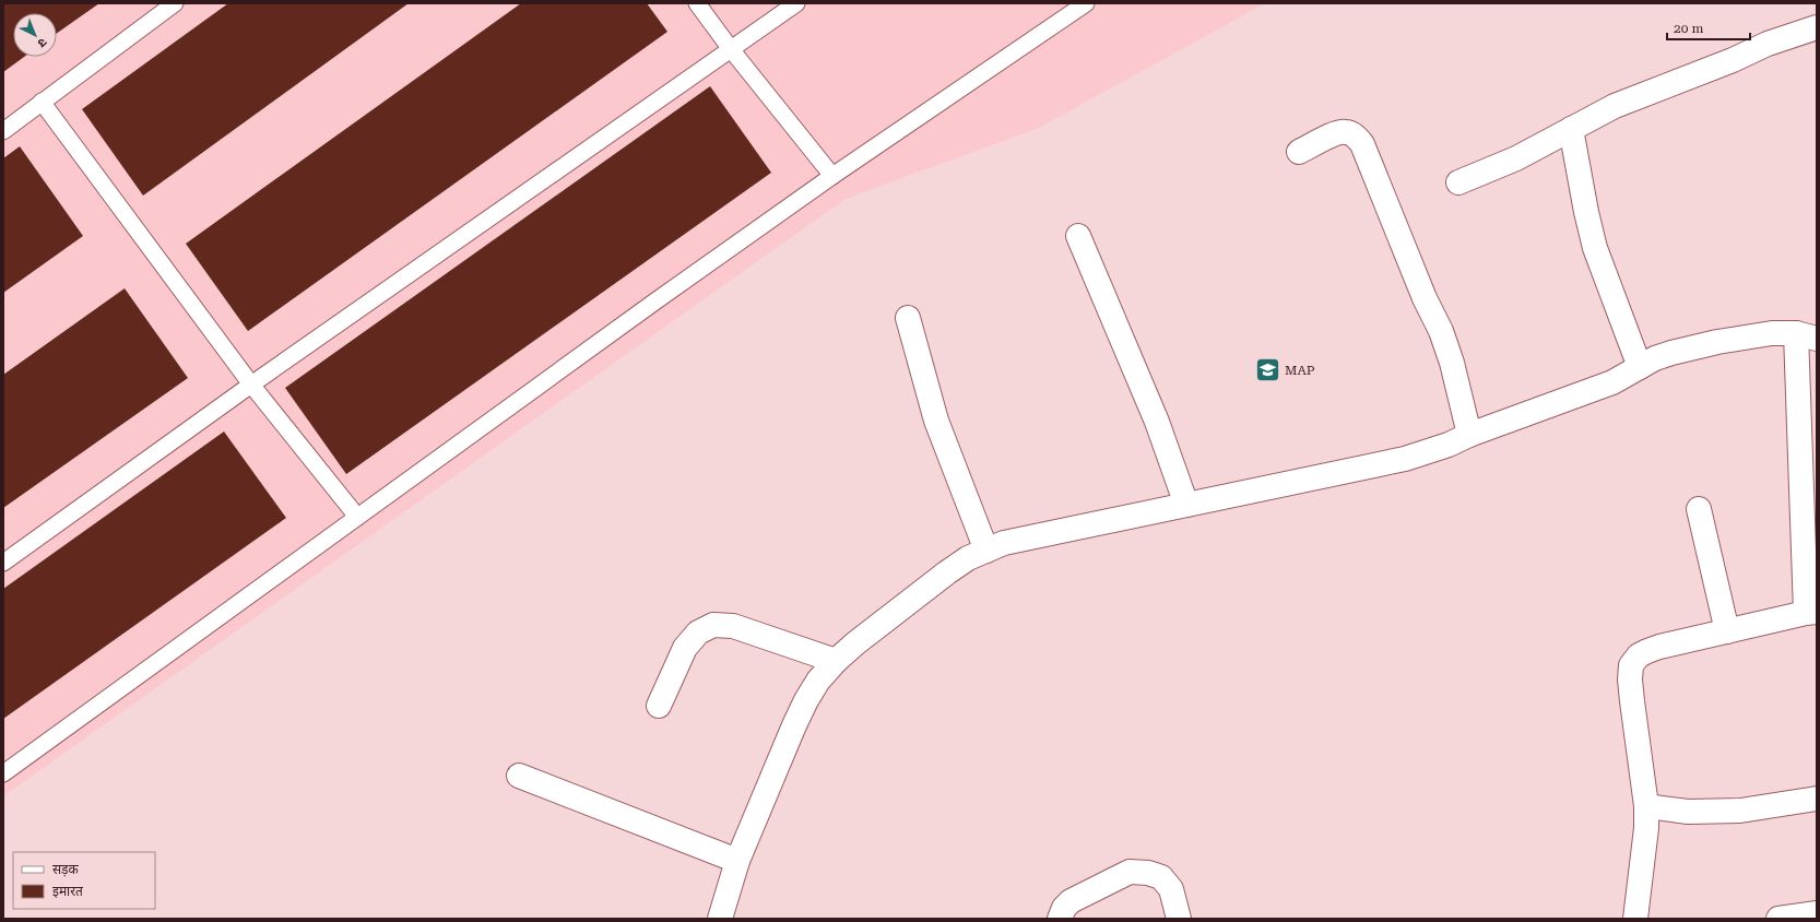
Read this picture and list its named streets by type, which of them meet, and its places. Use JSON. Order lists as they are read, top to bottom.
{
  "places": {
    "school or university": ["MAP"]
  },
  "legend": ["सड़क", "इमारत"],
  "scale_bar": "20 m",
  "north": "bottom right"
}
